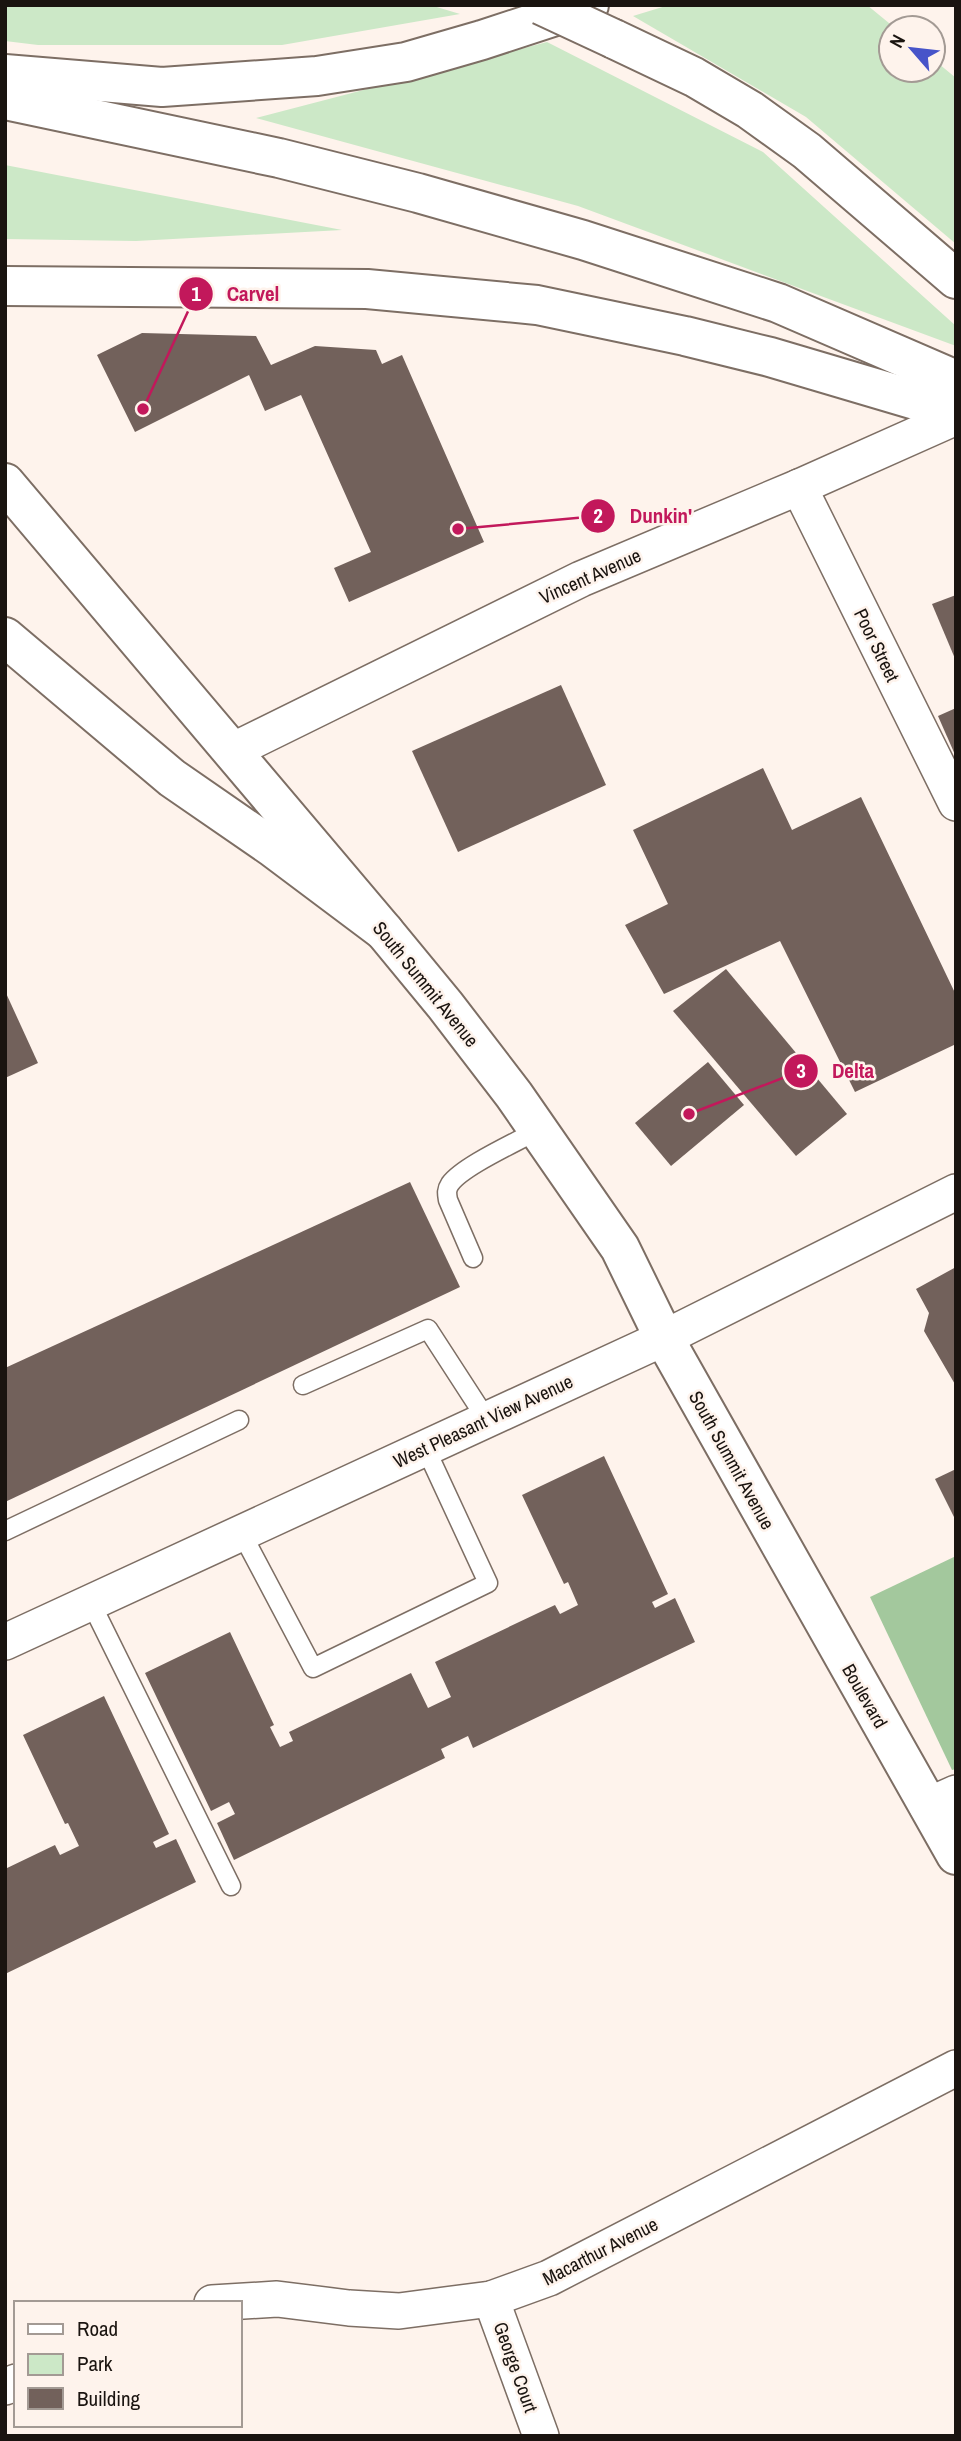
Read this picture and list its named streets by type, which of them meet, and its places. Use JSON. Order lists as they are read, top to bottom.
{
  "streets": {
    "main road": ["South Summit Avenue", "Boulevard"],
    "street": [
      "Vincent Avenue",
      "Poor Street",
      "West Pleasant View Avenue",
      "Macarthur Avenue",
      "George Court"
    ]
  },
  "crossings": [
    ["Vincent Avenue", "Poor Street"],
    ["Vincent Avenue", "South Summit Avenue"],
    ["South Summit Avenue", "West Pleasant View Avenue"],
    ["South Summit Avenue", "Boulevard"],
    ["Macarthur Avenue", "George Court"]
  ],
  "places": ["Carvel", "Dunkin'", "Delta"],
  "legend": ["Road", "Park", "Building"],
  "north": "top left"
}
